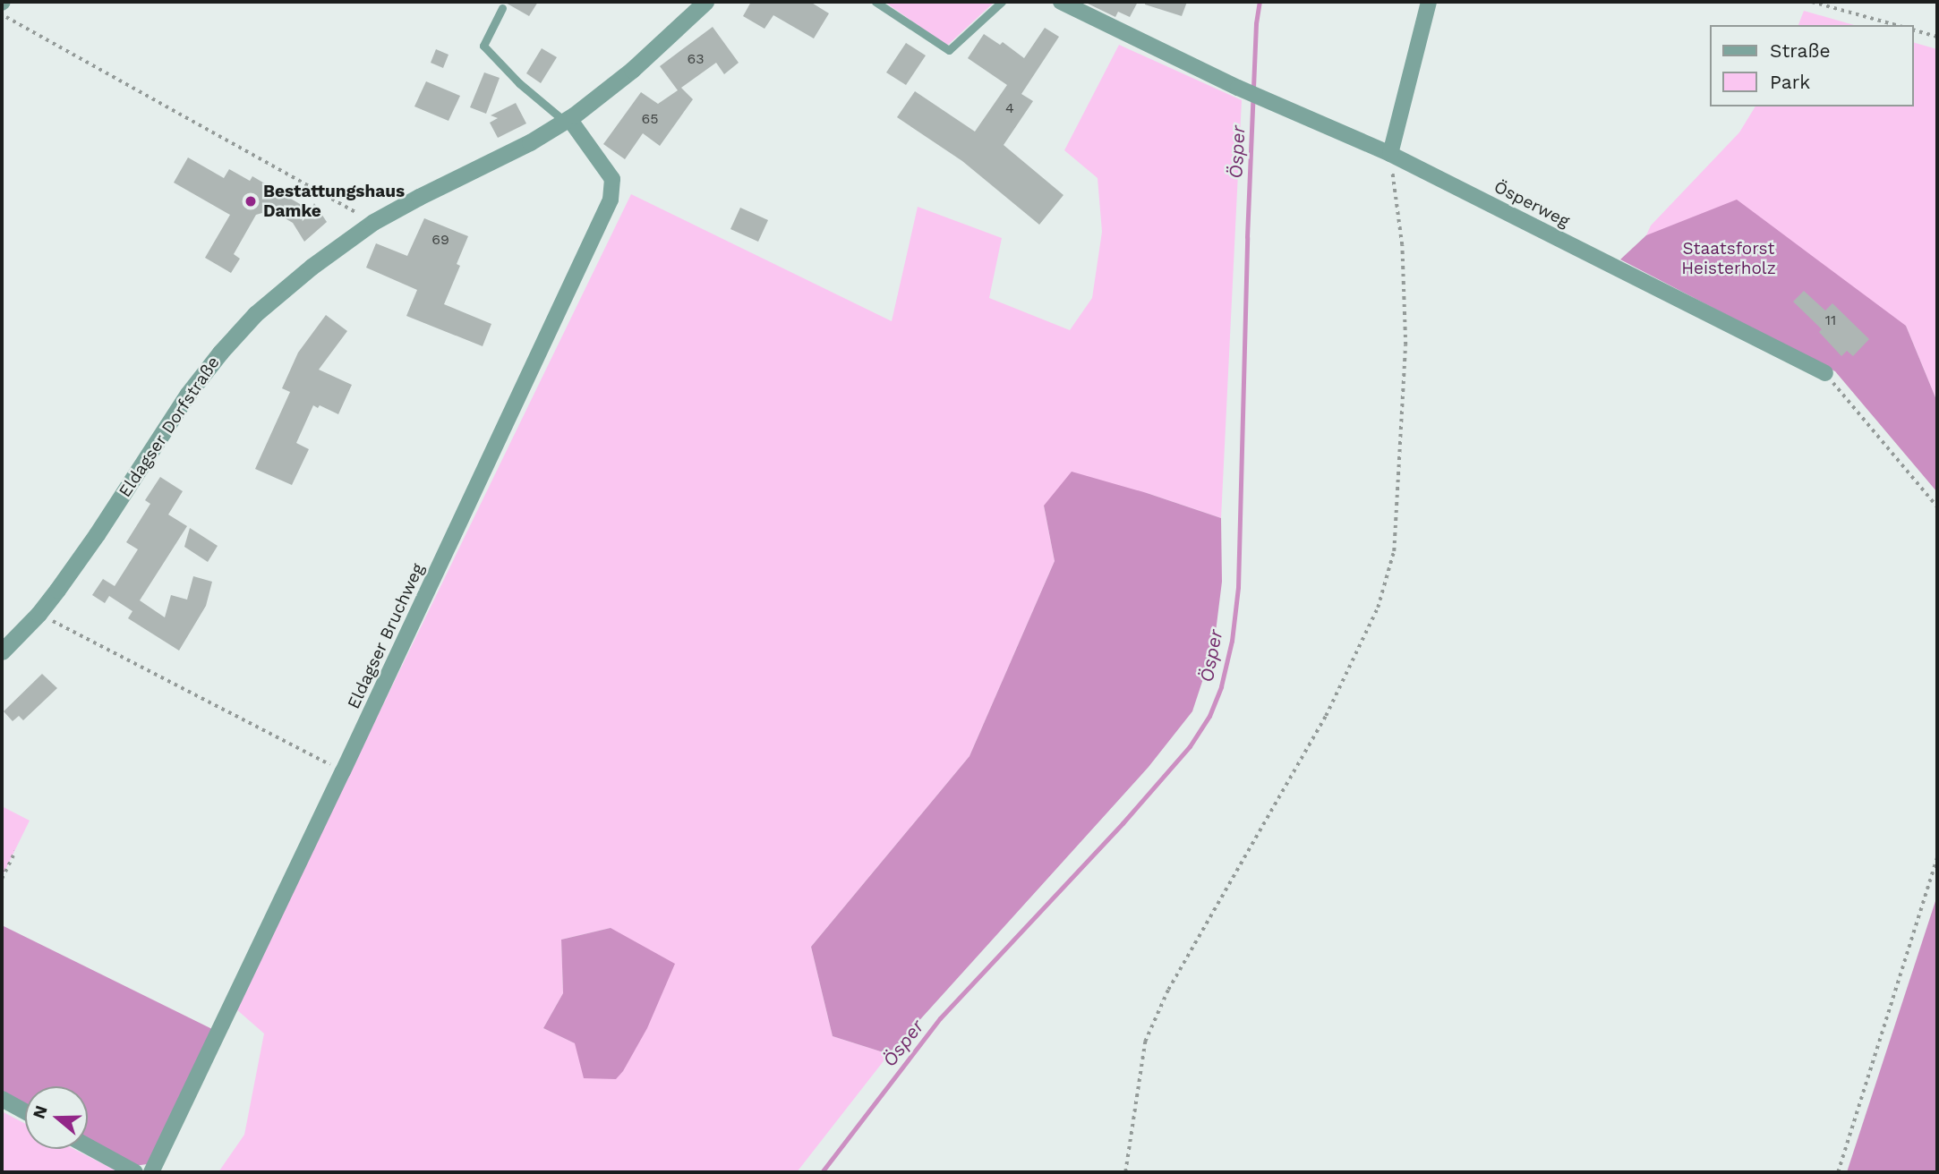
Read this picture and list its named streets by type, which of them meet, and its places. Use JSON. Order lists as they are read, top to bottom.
{
  "streets": {
    "street": ["Ösperweg", "Eldagser Dorfstraße", "Eldagser Bruchweg"]
  },
  "crossings": [
    ["Eldagser Dorfstraße", "Eldagser Bruchweg"]
  ],
  "water": ["Ösper"],
  "parks": ["Staatsforst Heisterholz"],
  "places": ["Bestattungshaus Damke"],
  "house_numbers": [
    "63",
    "4",
    "65",
    "69",
    "11"
  ],
  "legend": ["Straße", "Park"],
  "north": "left"
}
